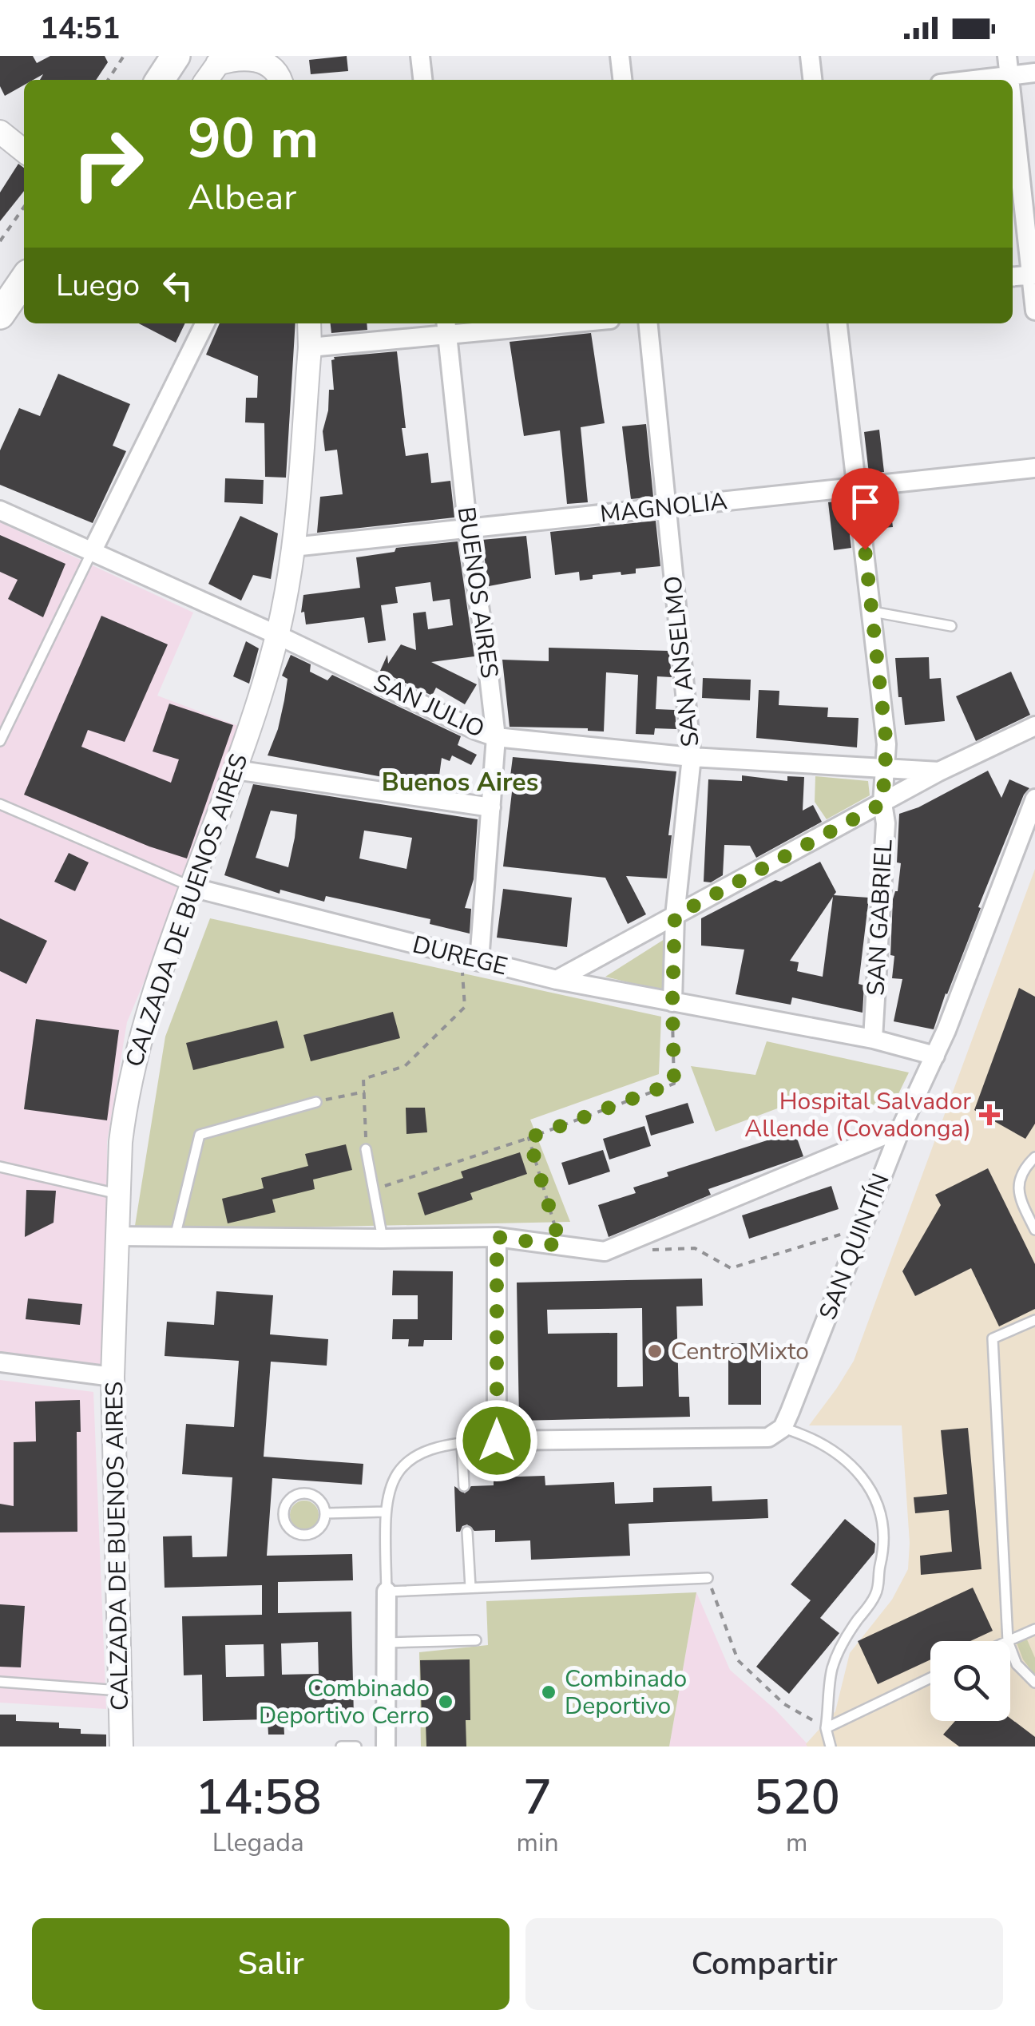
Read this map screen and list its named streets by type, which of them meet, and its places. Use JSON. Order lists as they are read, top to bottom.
{
  "streets": {
    "street": [
      "MAGNOLIA",
      "BUENOS AIRES",
      "SAN ANSELMO",
      "SAN JULIO",
      "CALZADA DE BUENOS AIRES",
      "SAN GABRIEL",
      "DUREGE",
      "SAN QUINTÍN"
    ]
  },
  "crossings": [
    ["MAGNOLIA", "BUENOS AIRES"],
    ["MAGNOLIA", "SAN ANSELMO"],
    ["MAGNOLIA", "CALZADA DE BUENOS AIRES"],
    ["MAGNOLIA", "SAN GABRIEL"],
    ["BUENOS AIRES", "SAN JULIO"],
    ["BUENOS AIRES", "DUREGE"],
    ["SAN ANSELMO", "SAN JULIO"],
    ["SAN ANSELMO", "DUREGE"],
    ["SAN JULIO", "CALZADA DE BUENOS AIRES"],
    ["SAN JULIO", "SAN GABRIEL"],
    ["CALZADA DE BUENOS AIRES", "DUREGE"],
    ["SAN GABRIEL", "DUREGE"],
    ["DUREGE", "SAN QUINTÍN"]
  ],
  "districts": ["Buenos Aires"],
  "places": {
    "health": ["Hospital Salvador Allende (Covadonga)"],
    "other": ["Centro Mixto", "Combinado Deportivo", "Combinado Deportivo Cerro"]
  },
  "page": {
    "status": "14:51",
    "turn": ["90 m", "Albear"],
    "then": "Luego",
    "eta": [
      "14:58",
      "Llegada",
      "7",
      "min",
      "520",
      "m"
    ],
    "buttons": ["Salir", "Compartir"]
  }
}
